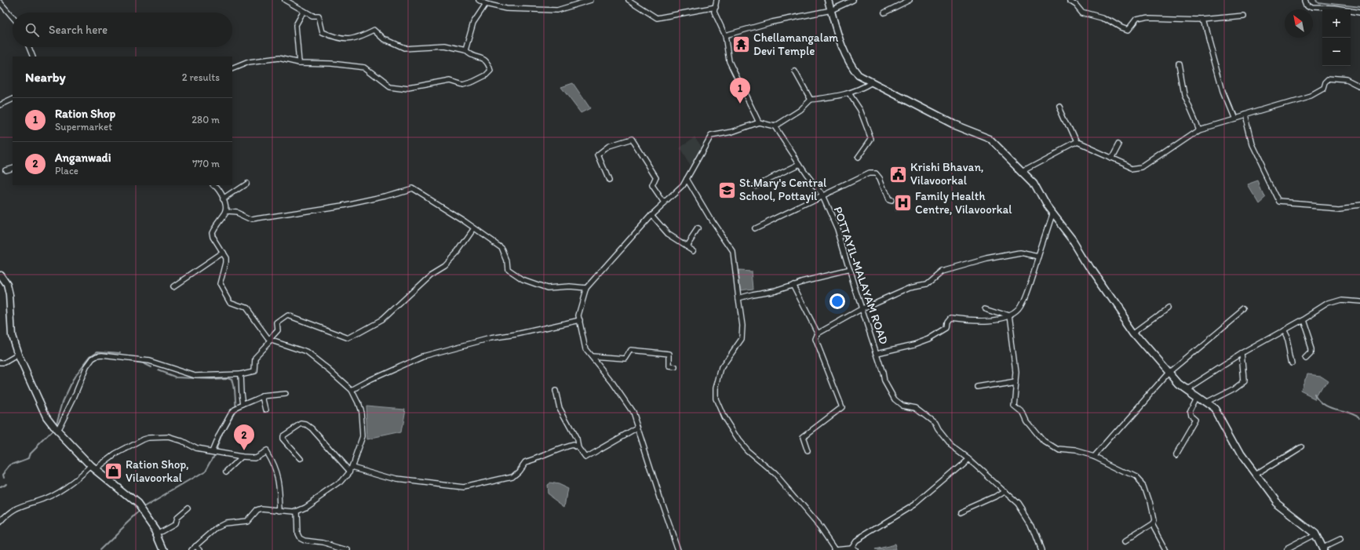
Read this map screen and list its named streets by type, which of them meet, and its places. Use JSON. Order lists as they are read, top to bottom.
{
  "streets": {
    "street": ["POTTAYIL-MALAYAM ROAD"]
  },
  "places": {
    "temple": ["Chellamangalam Devi Temple"],
    "public building": ["Krishi Bhavan, Vilavoorkal"],
    "school or university": ["St.Mary's Central School, Pottayil"],
    "hospital": ["Family Health Centre, Vilavoorkal"],
    "shop": ["Ration Shop, Vilavoorkal"]
  },
  "north": "top left",
  "page": {
    "map_buttons": ["+", "−"],
    "search": "Search here",
    "heading": ["Nearby", "2 results"],
    "pins": ["1", "2"],
    "list": [
      {
        "mark": "1",
        "name": "Ration Shop",
        "note": "Supermarket",
        "value": "280 m"
      },
      {
        "mark": "2",
        "name": "Anganwadi",
        "note": "Place",
        "value": "770 m"
      }
    ]
  }
}
